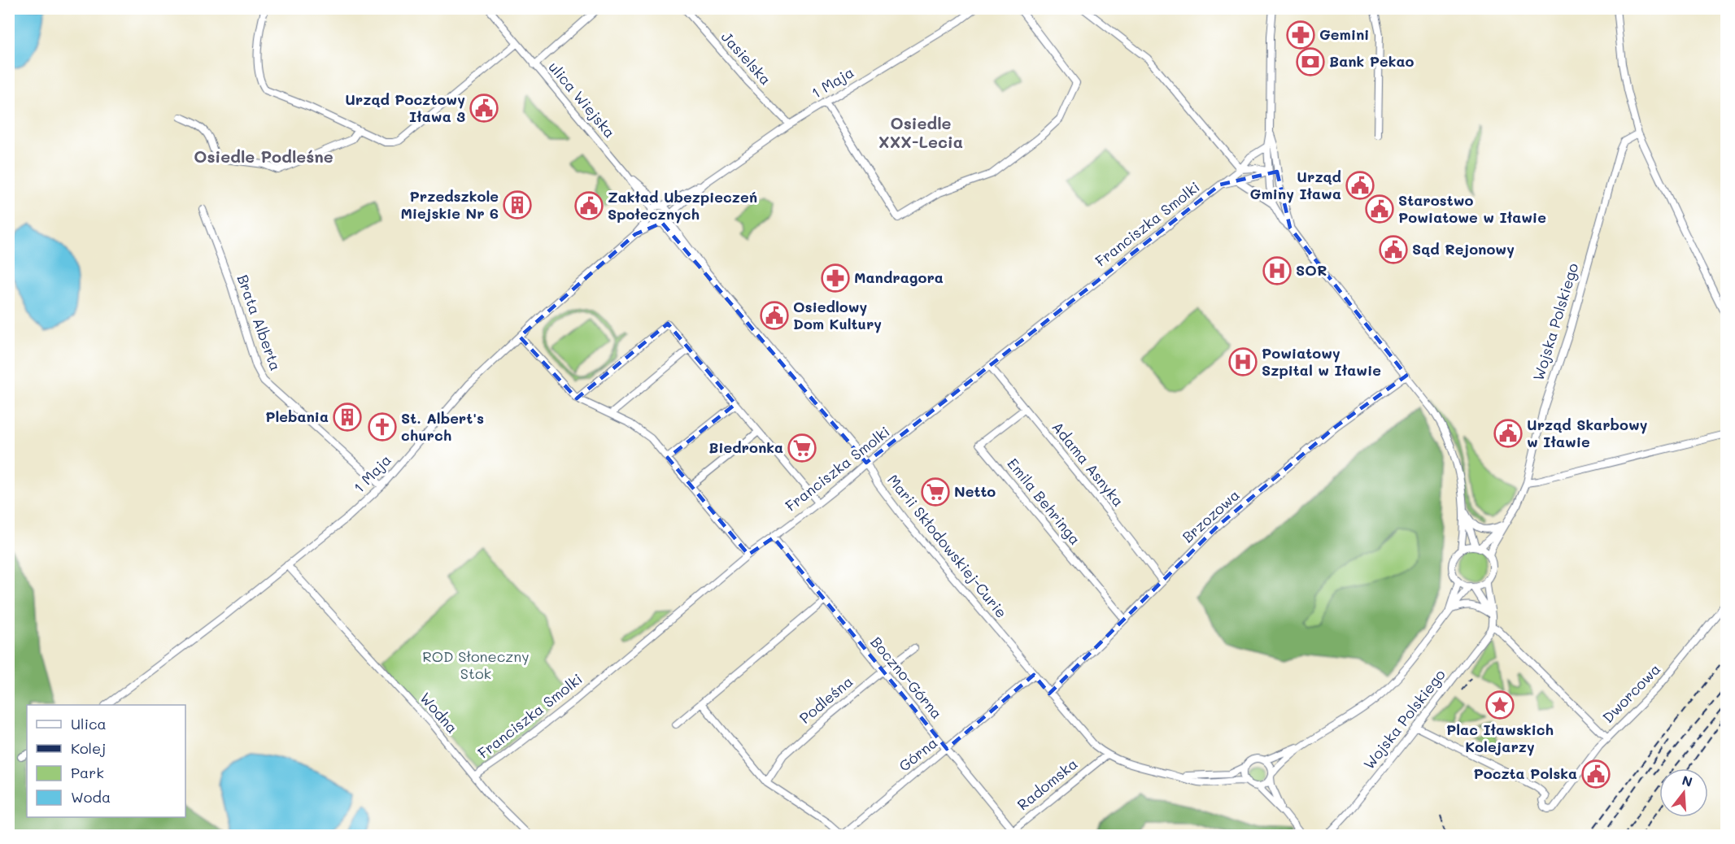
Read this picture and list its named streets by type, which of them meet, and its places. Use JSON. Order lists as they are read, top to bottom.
{
  "streets": {
    "street": [
      "Jasielska",
      "1 Maja",
      "ulica Wiejska",
      "Franciszka Smolki",
      "Wojska Polskiego",
      "Brata Alberta",
      "Adama Asnyka",
      "Emila Behringa",
      "Brzozowa",
      "Marii Skłodowskiej-Curie",
      "Boczno-Górna",
      "Dworcowa",
      "Podleśna",
      "Wodna",
      "Górna",
      "Radomska"
    ]
  },
  "crossings": [
    ["Jasielska", "1 Maja"],
    ["1 Maja", "Brata Alberta"],
    ["1 Maja", "Marii Skłodowskiej-Curie"],
    ["1 Maja", "Wodna"],
    ["Franciszka Smolki", "Adama Asnyka"],
    ["Franciszka Smolki", "Marii Skłodowskiej-Curie"],
    ["Franciszka Smolki", "Boczno-Górna"],
    ["Franciszka Smolki", "Wodna"],
    ["Adama Asnyka", "Emila Behringa"],
    ["Adama Asnyka", "Brzozowa"],
    ["Emila Behringa", "Brzozowa"],
    ["Brzozowa", "Marii Skłodowskiej-Curie"],
    ["Marii Skłodowskiej-Curie", "Górna"],
    ["Marii Skłodowskiej-Curie", "Radomska"],
    ["Boczno-Górna", "Podleśna"],
    ["Boczno-Górna", "Górna"],
    ["Boczno-Górna", "Radomska"]
  ],
  "districts": ["Osiedle XXX-Lecia", "Osiedle Podleśne"],
  "parks": ["ROD Słoneczny Stok"],
  "places": {
    "pharmacy": ["Gemini", "Mandragora"],
    "bank": ["Bank Pekao"],
    "public building": [
      "Urząd Pocztowy Iława 3",
      "Urząd Gminy Iława",
      "Zakład Ubezpieczeń Społecznych",
      "Starostwo Powiatowe w Iławie",
      "Sąd Rejonowy",
      "Osiedlowy Dom Kultury",
      "Urząd Skarbowy w Iławie",
      "Poczta Polska"
    ],
    "building": ["Przedszkole Miejskie Nr 6", "Plebania"],
    "hospital": ["SOR", "Powiatowy Szpital w Iławie"],
    "church": ["St. Albert's church"],
    "supermarket": ["Biedronka", "Netto"],
    "place": ["Plac Iławskich Kolejarzy"]
  },
  "legend": [
    "Ulica",
    "Kolej",
    "Park",
    "Woda"
  ],
  "north": "top"
}
